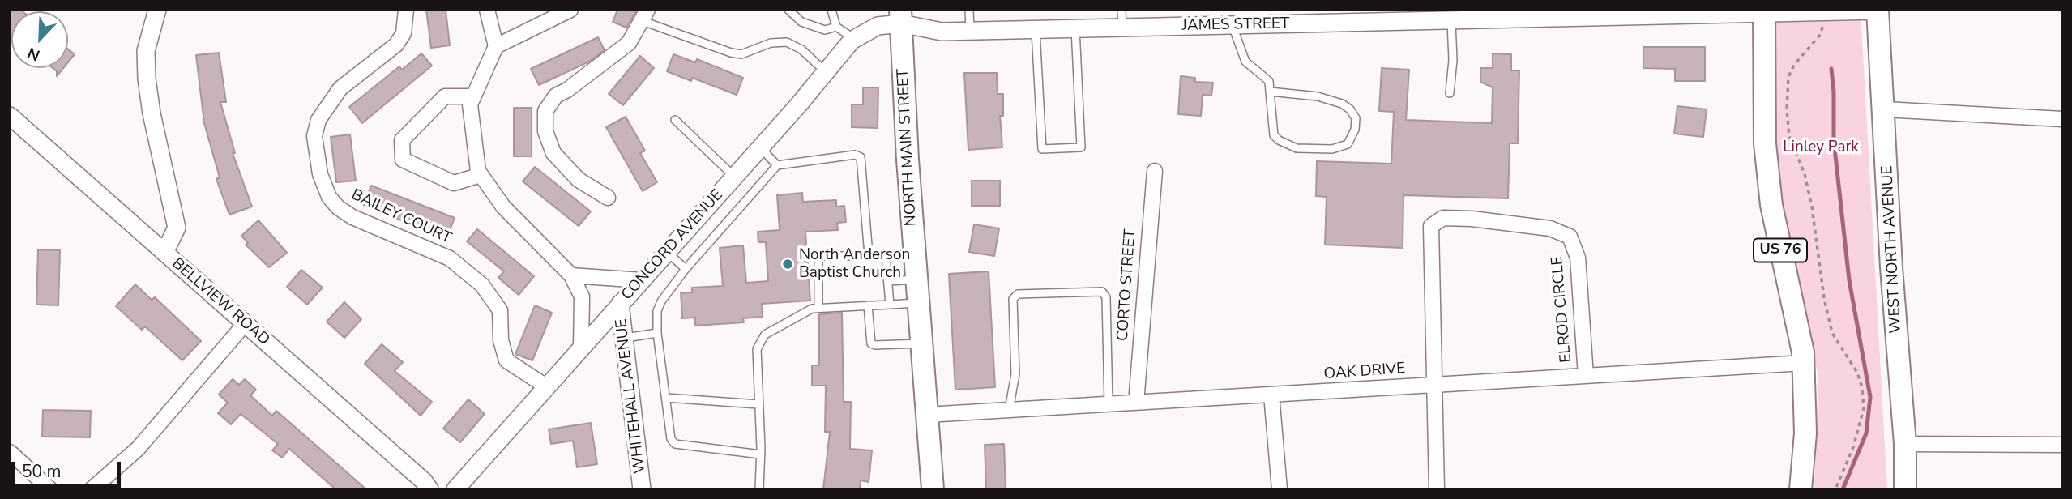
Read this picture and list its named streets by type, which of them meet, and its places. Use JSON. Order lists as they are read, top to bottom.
{
  "streets": {
    "main road": ["NORTH MAIN STREET", "WEST NORTH AVENUE", "US 76"],
    "street": [
      "JAMES STREET",
      "BAILEY COURT",
      "CONCORD AVENUE",
      "CORTO STREET",
      "BELLVIEW ROAD",
      "ELROD CIRCLE",
      "OAK DRIVE",
      "WHITEHALL AVENUE"
    ]
  },
  "crossings": [
    ["JAMES STREET", "NORTH MAIN STREET"],
    ["JAMES STREET", "CONCORD AVENUE"],
    ["JAMES STREET", "WEST NORTH AVENUE"],
    ["JAMES STREET", "US 76"],
    ["NORTH MAIN STREET", "CONCORD AVENUE"],
    ["NORTH MAIN STREET", "OAK DRIVE"],
    ["BAILEY COURT", "CONCORD AVENUE"],
    ["CONCORD AVENUE", "WHITEHALL AVENUE"],
    ["US 76", "OAK DRIVE"],
    ["CORTO STREET", "OAK DRIVE"],
    ["ELROD CIRCLE", "OAK DRIVE"]
  ],
  "parks": ["Linley Park"],
  "places": ["North Anderson Baptist Church"],
  "scale_bar": "50 m",
  "north": "bottom left"
}
